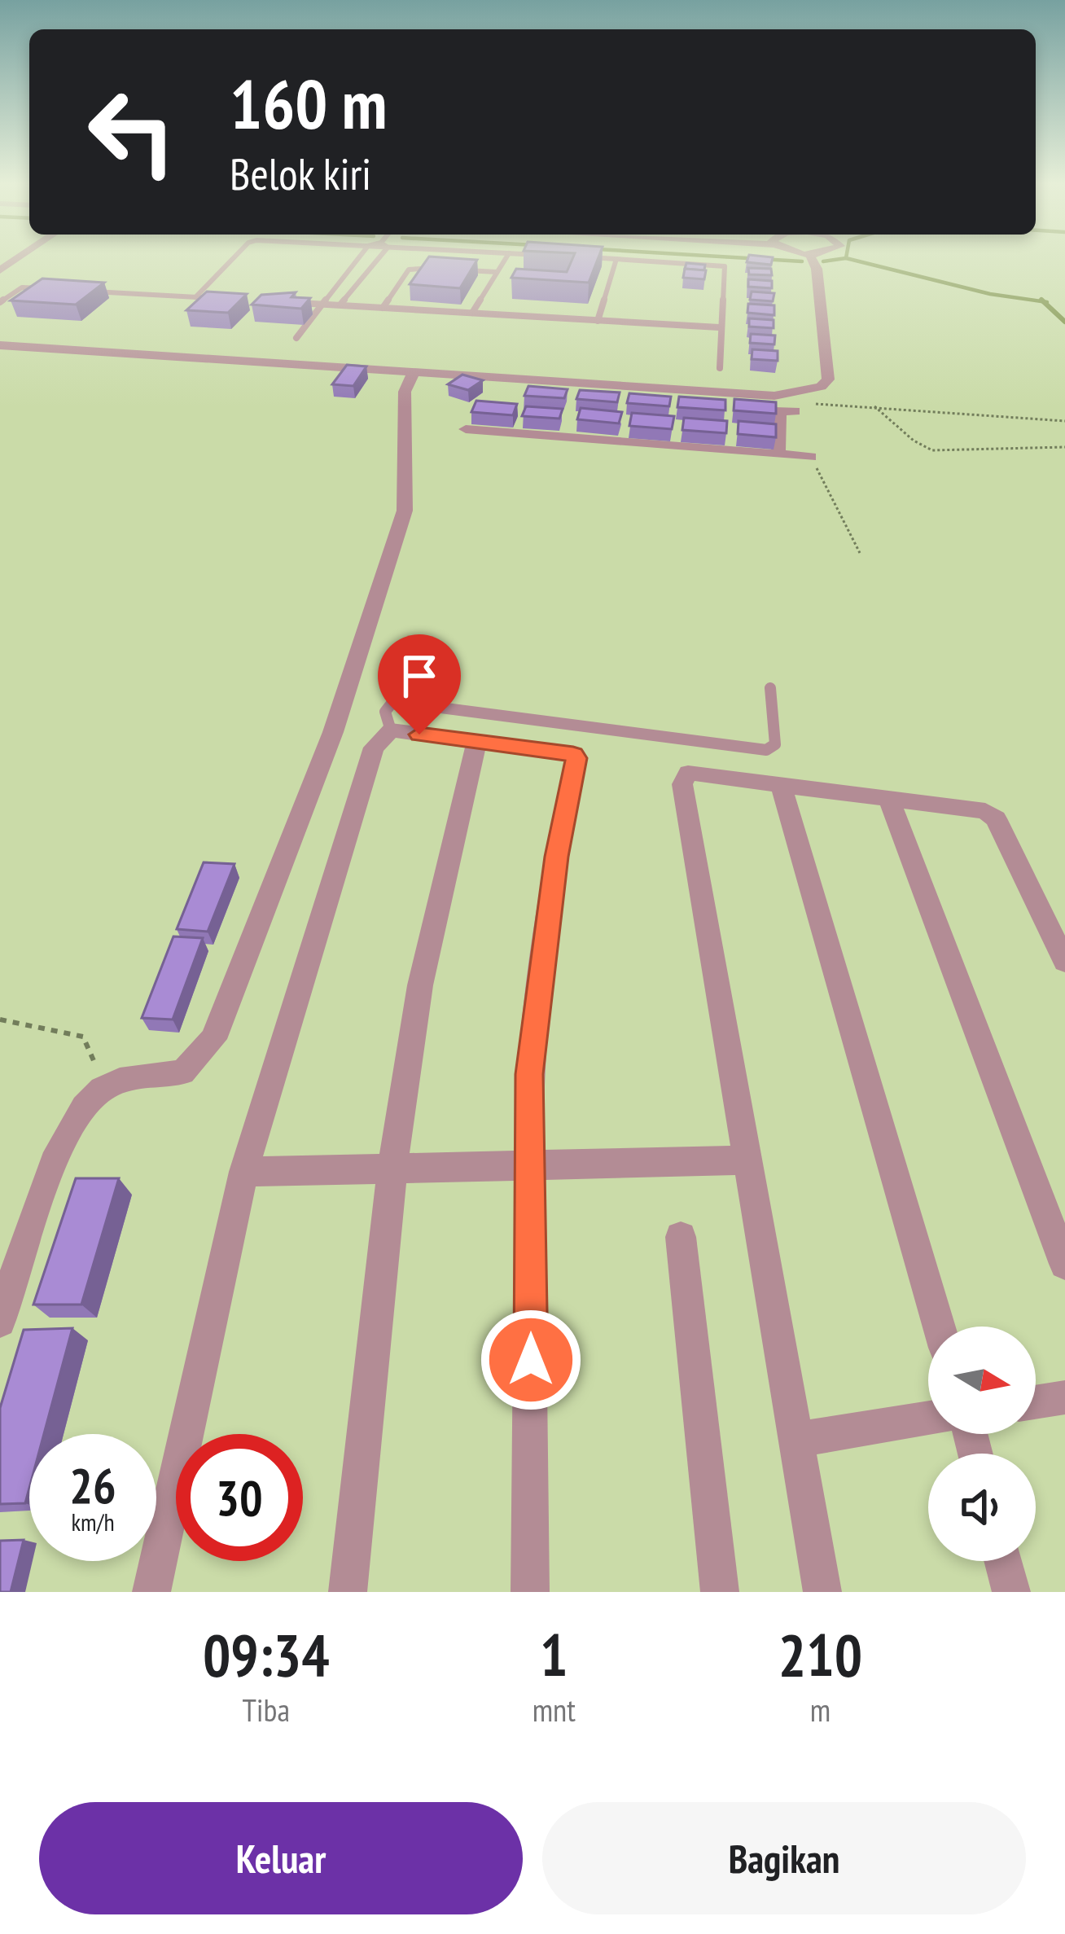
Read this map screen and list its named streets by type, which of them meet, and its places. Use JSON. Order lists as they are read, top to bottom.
{
  "north": "right",
  "page": {
    "turn": ["160 m", "Belok kiri"],
    "speed": "26 km/h",
    "limit": "30",
    "eta": [
      "09:34",
      "Tiba",
      "1",
      "mnt",
      "210",
      "m"
    ],
    "buttons": ["Keluar", "Bagikan"]
  }
}
